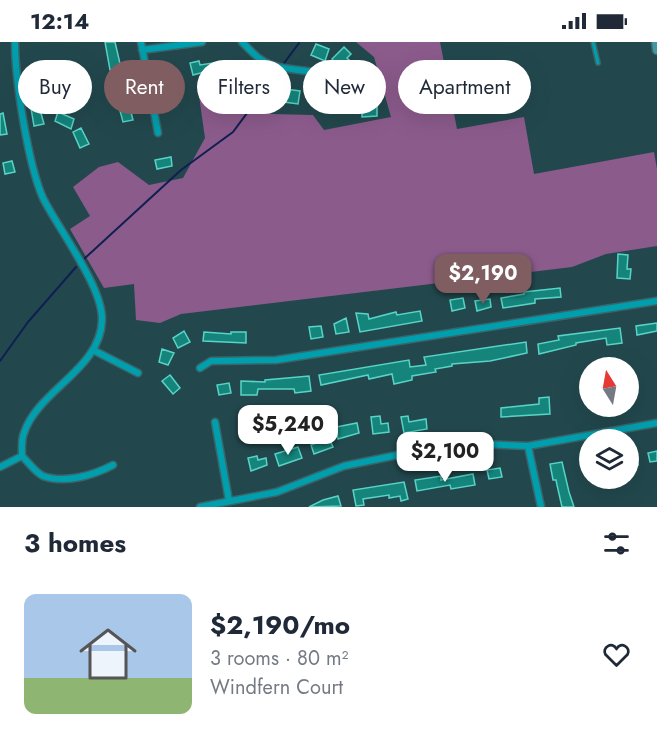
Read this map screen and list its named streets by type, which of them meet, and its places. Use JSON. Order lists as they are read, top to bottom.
{
  "north": "top",
  "page": {
    "status": "12:14",
    "chip": [
      "Buy",
      "Rent",
      "Filters",
      "New",
      "Apartment"
    ],
    "price": ["$2,190", "$5,240", "$2,100"],
    "heading": "3 homes",
    "list": [
      {
        "name": "$2,190/mo",
        "note": "3 rooms · 80 m² · Windfern Court"
      }
    ]
  }
}
